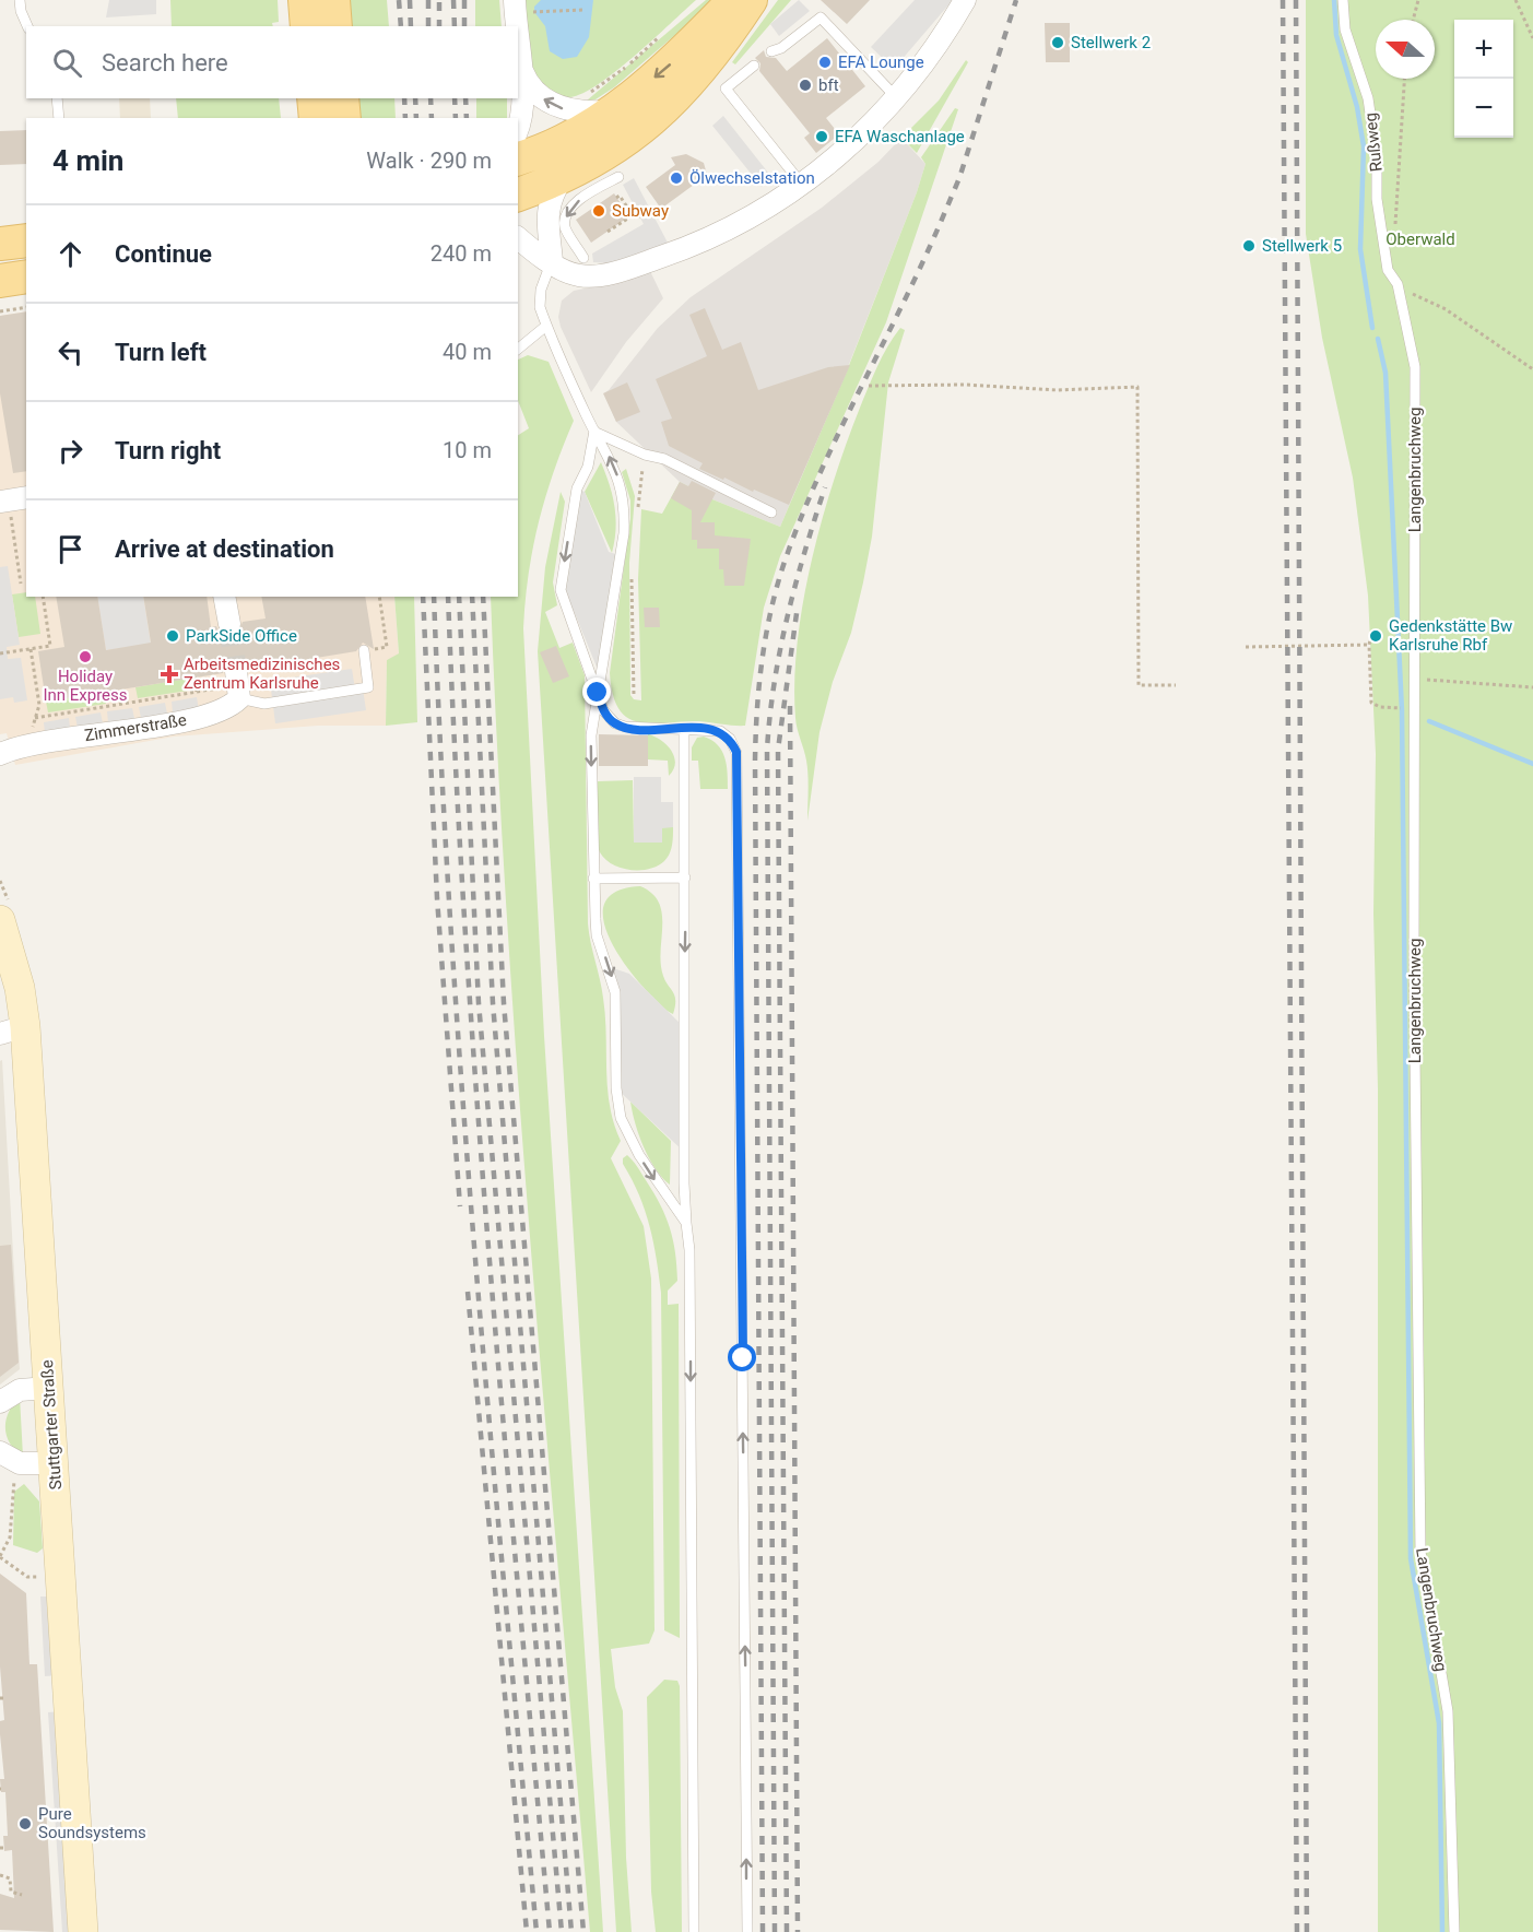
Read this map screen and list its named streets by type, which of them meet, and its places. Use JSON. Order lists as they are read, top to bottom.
{
  "streets": {
    "main road": ["Stuttgarter Straße"],
    "street": ["Zimmerstraße"],
    "lane": ["Rußweg", "Langenbruchweg"]
  },
  "crossings": [
    ["Rußweg", "Langenbruchweg"]
  ],
  "parks": ["Oberwald"],
  "places": {
    "other": [
      "Stellwerk 2",
      "EFA Lounge",
      "bft",
      "EFA Waschanlage",
      "Ölwechselstation",
      "Subway",
      "Stellwerk 5",
      "ParkSide Office",
      "Gedenkstätte Bw Karlsruhe Rbf",
      "Holiday Inn Express",
      "Pure Soundsystems"
    ],
    "health": ["Arbeitsmedizinisches Zentrum Karlsruhe"]
  },
  "north": "left",
  "page": {
    "map_buttons": ["+", "−"],
    "search": "Search here",
    "heading": ["4 min", "Walk · 290 m"],
    "list": [
      ["Continue", "240 m"],
      ["Turn left", "40 m"],
      ["Turn right", "10 m"],
      "Arrive at destination"
    ]
  }
}
